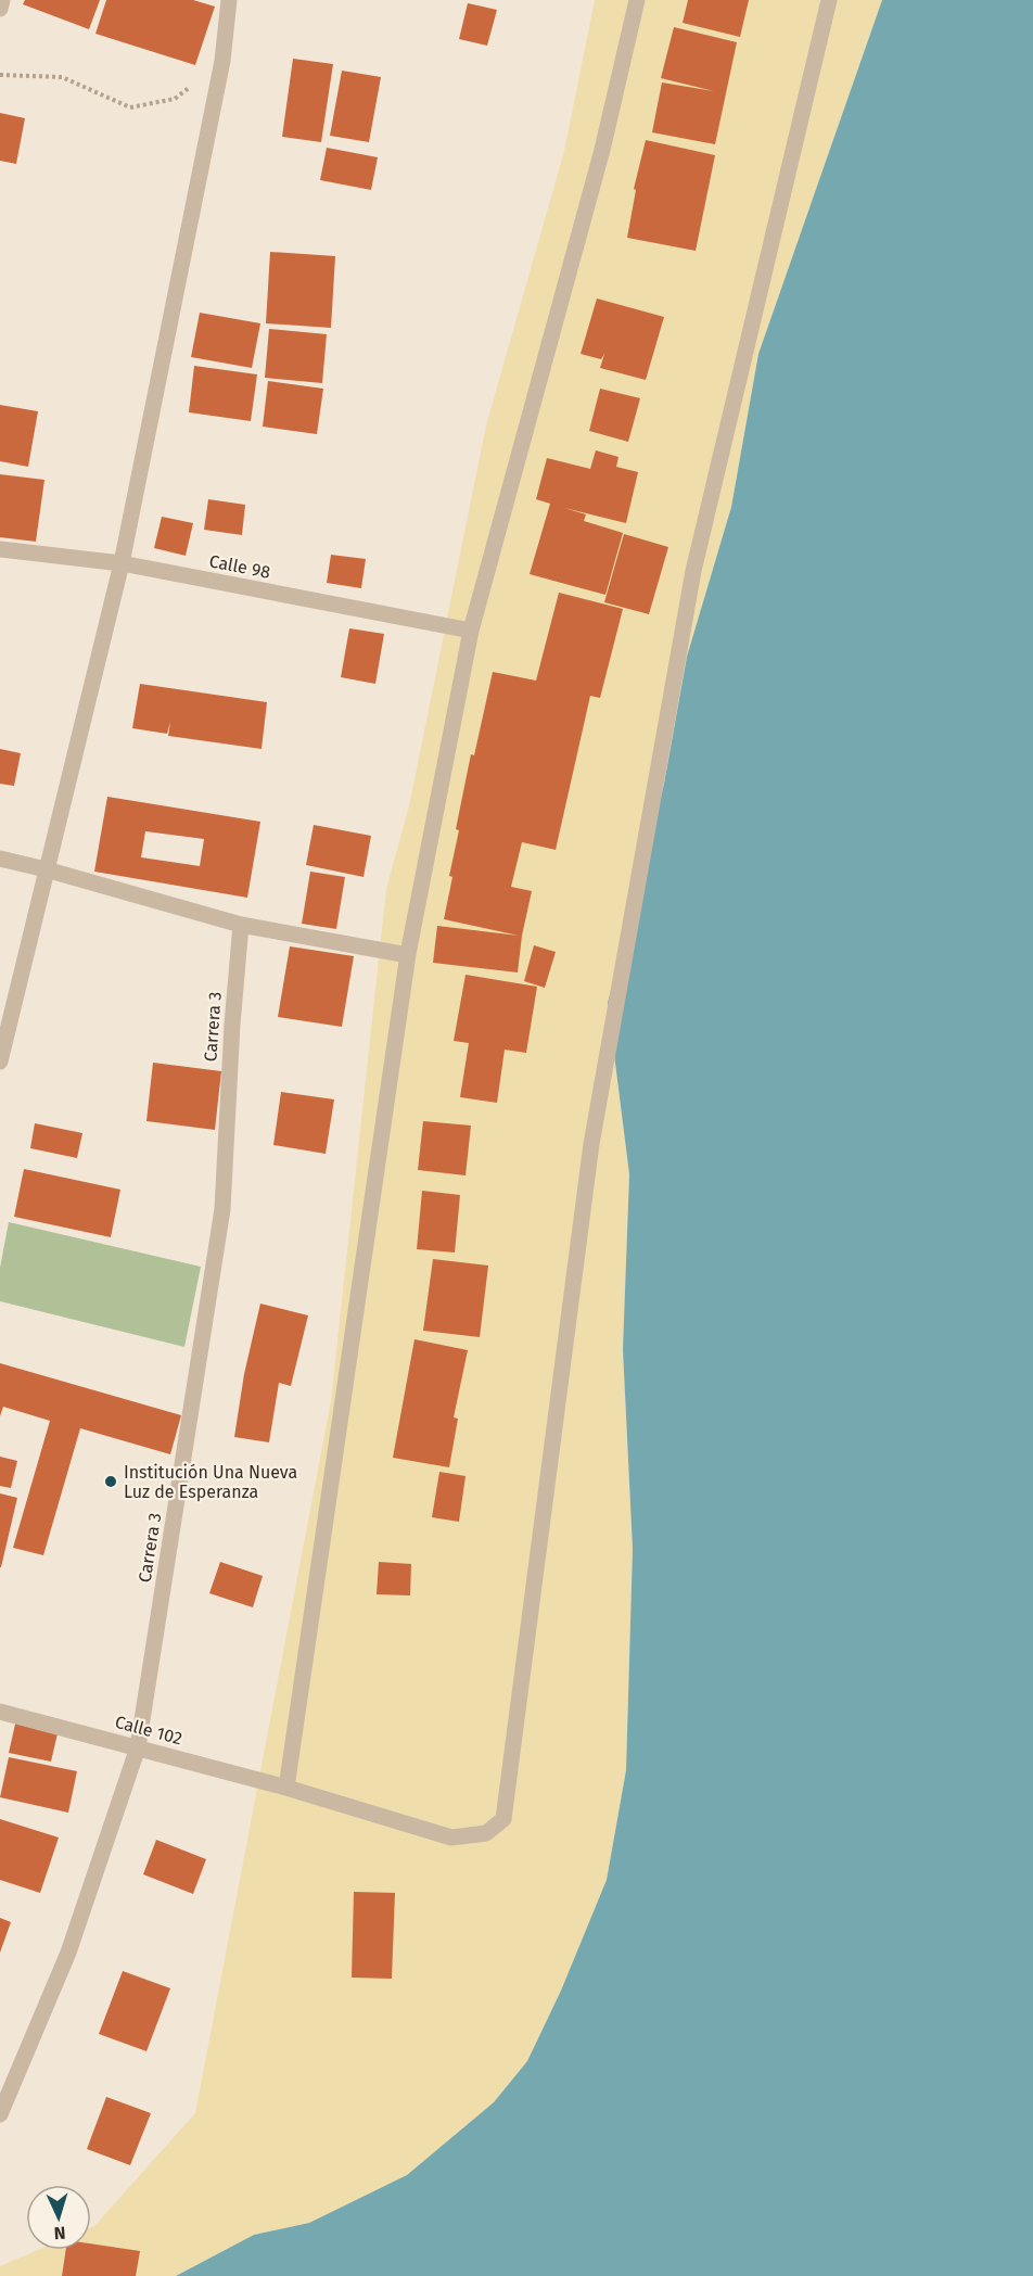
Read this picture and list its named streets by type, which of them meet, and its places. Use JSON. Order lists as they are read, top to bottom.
{
  "streets": {
    "street": ["Calle 98", "Carrera 3", "Calle 102"]
  },
  "crossings": [
    ["Carrera 3", "Calle 102"]
  ],
  "places": ["Institución Una Nueva Luz de Esperanza"],
  "north": "bottom"
}
